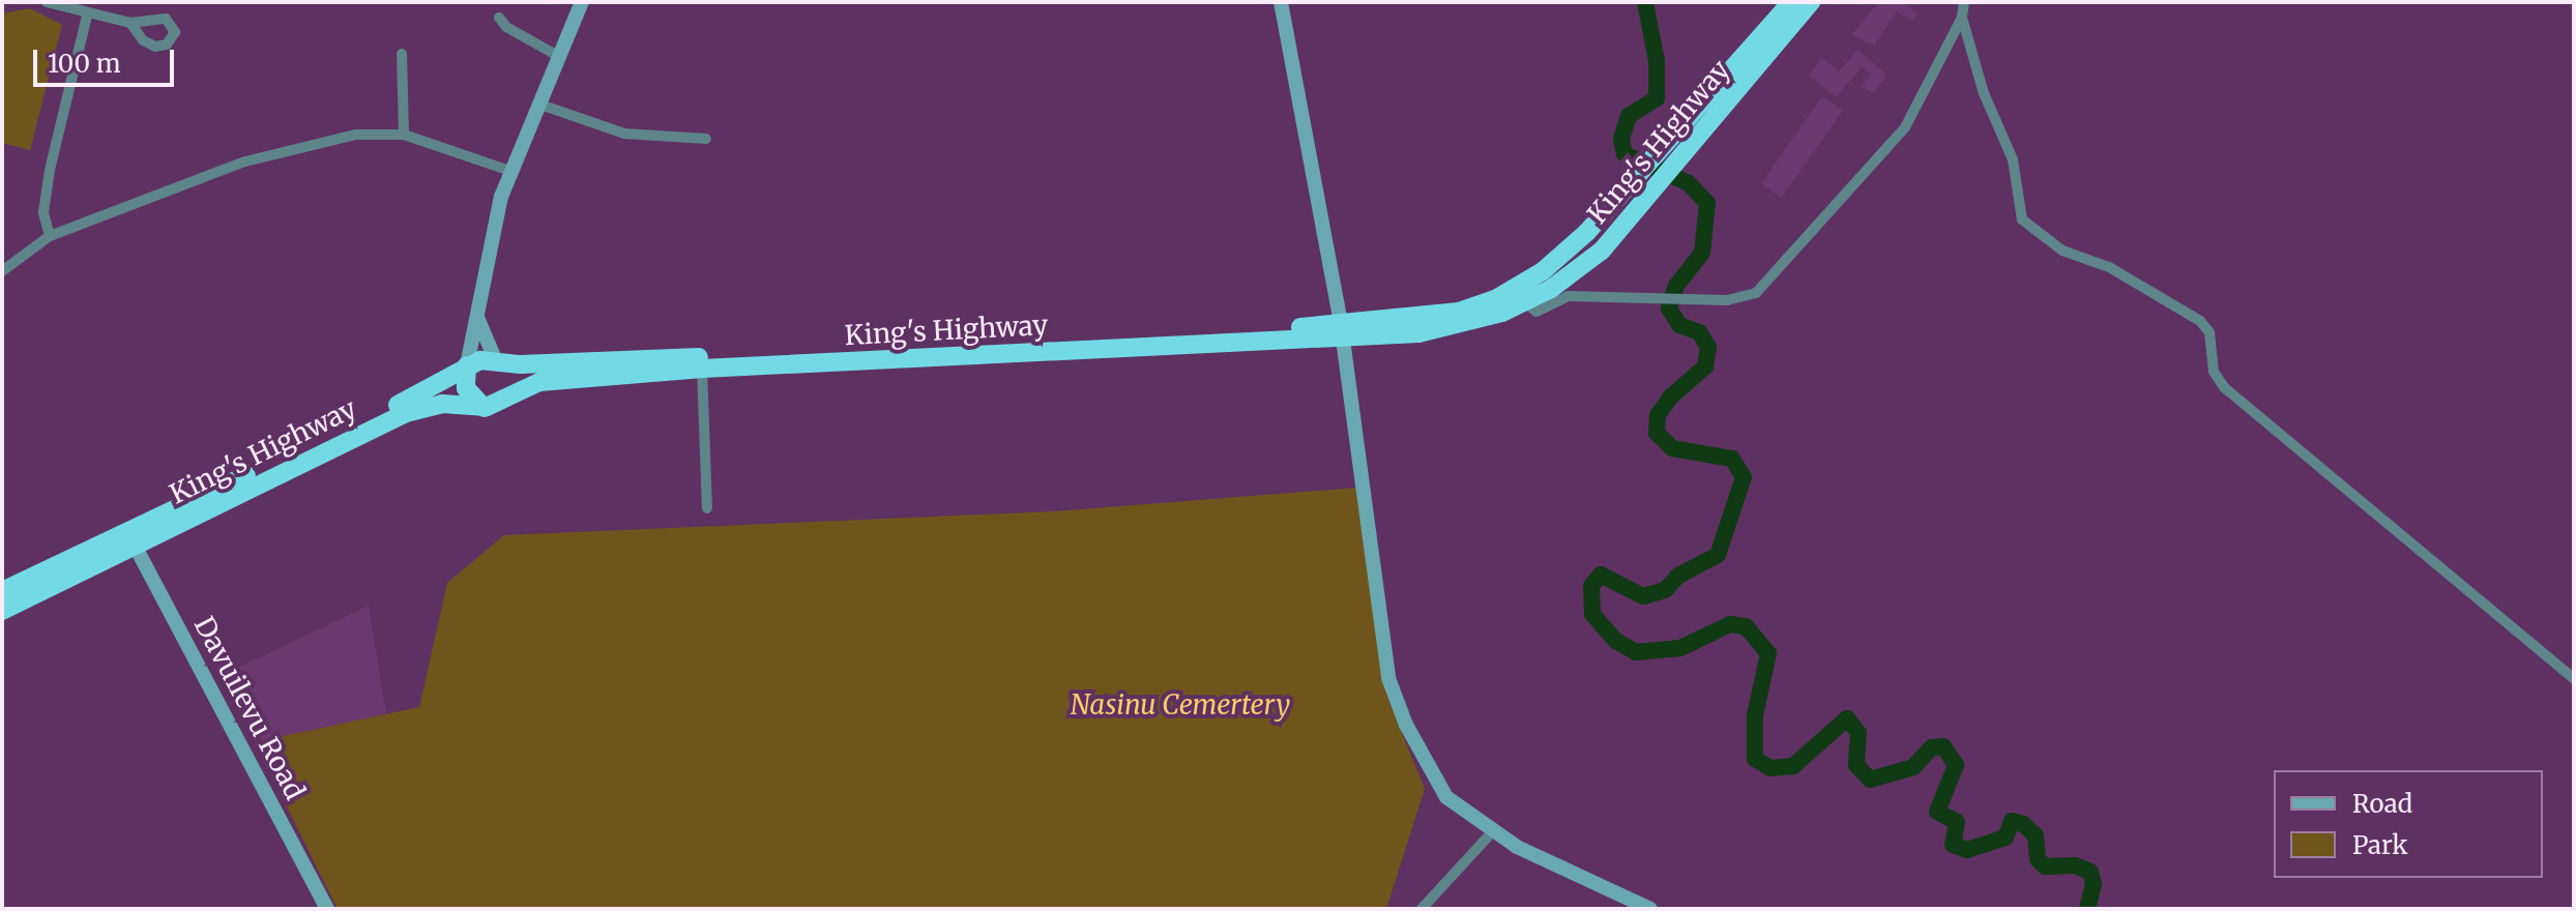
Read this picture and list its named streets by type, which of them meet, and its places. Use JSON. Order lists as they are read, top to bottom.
{
  "streets": {
    "highway": ["King's Highway"],
    "street": ["Davuilevu Road"]
  },
  "crossings": [
    ["King's Highway", "Davuilevu Road"]
  ],
  "parks": ["Nasinu Cemertery"],
  "legend": ["Road", "Park"],
  "scale_bar": "100 m"
}
